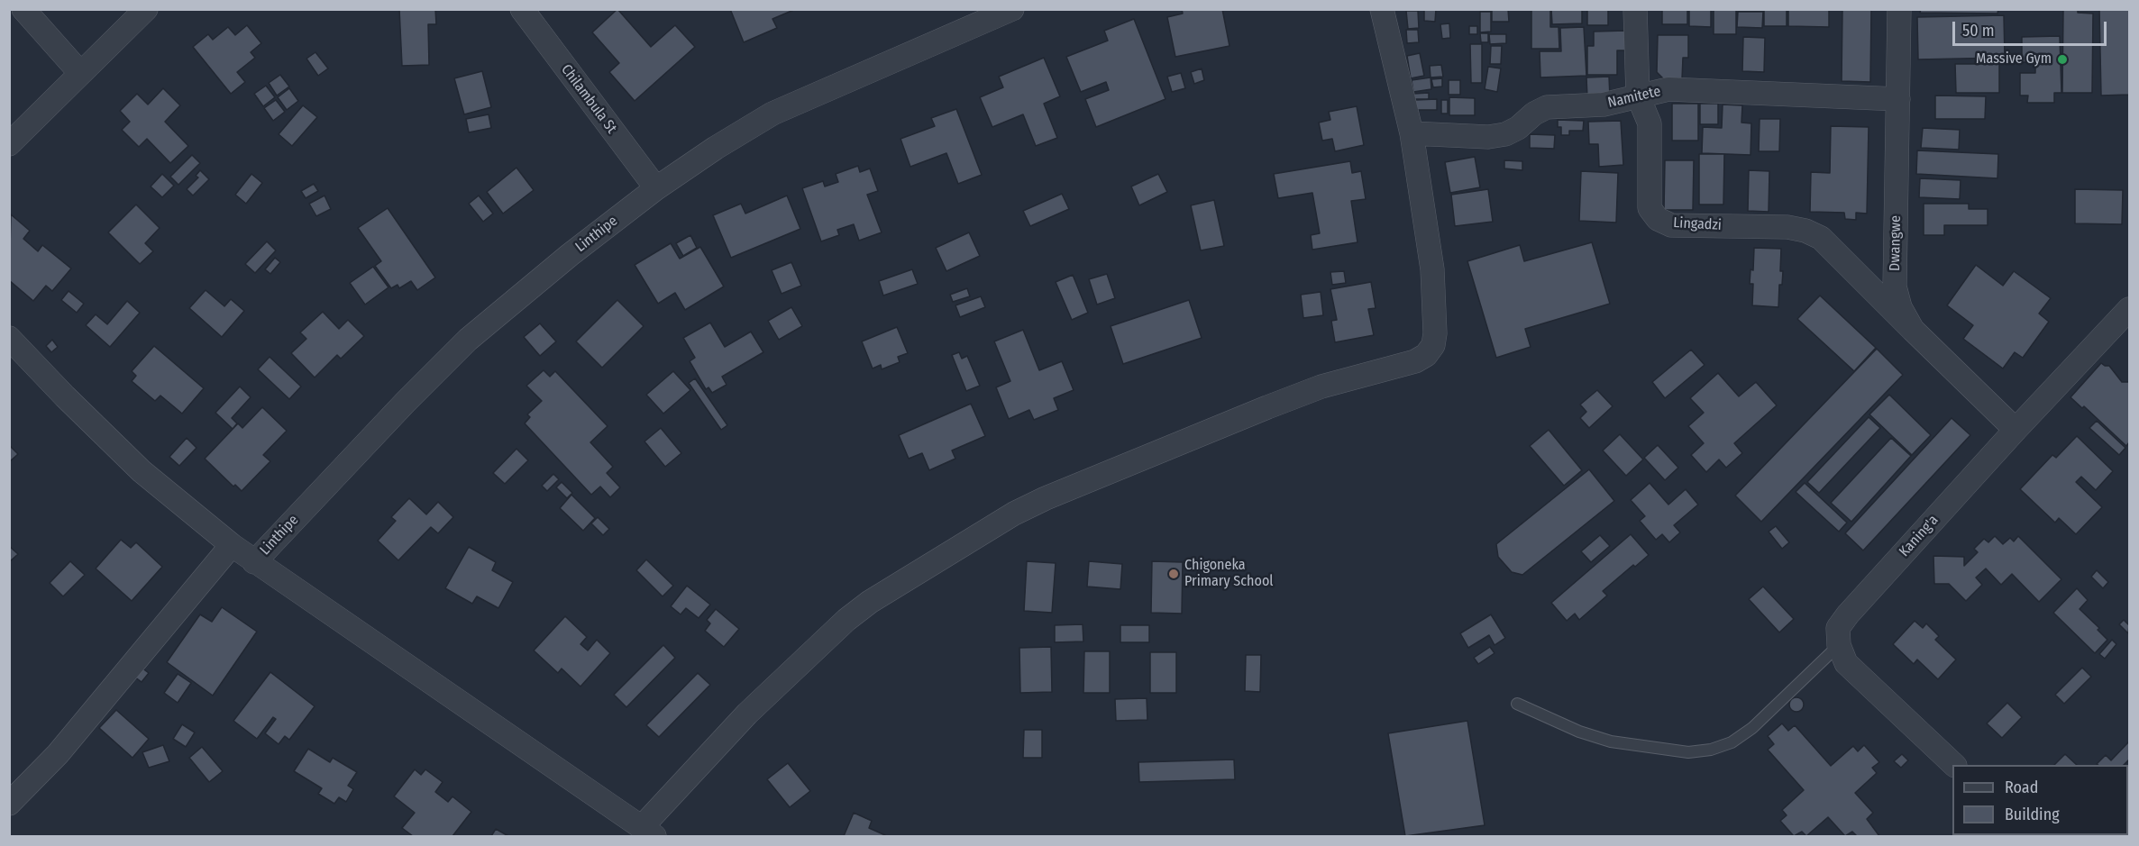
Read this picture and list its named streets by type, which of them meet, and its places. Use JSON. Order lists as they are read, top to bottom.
{
  "streets": {
    "street": [
      "Namitete",
      "Chilambula St",
      "Lingadzi",
      "Linthipe",
      "Dwangwe",
      "Kaning'a"
    ]
  },
  "crossings": [
    ["Namitete", "Lingadzi"],
    ["Namitete", "Dwangwe"],
    ["Chilambula St", "Linthipe"],
    ["Lingadzi", "Dwangwe"],
    ["Dwangwe", "Kaning'a"]
  ],
  "places": ["Massive Gym", "Chigoneka Primary School"],
  "legend": ["Road", "Building"],
  "scale_bar": "50 m"
}
